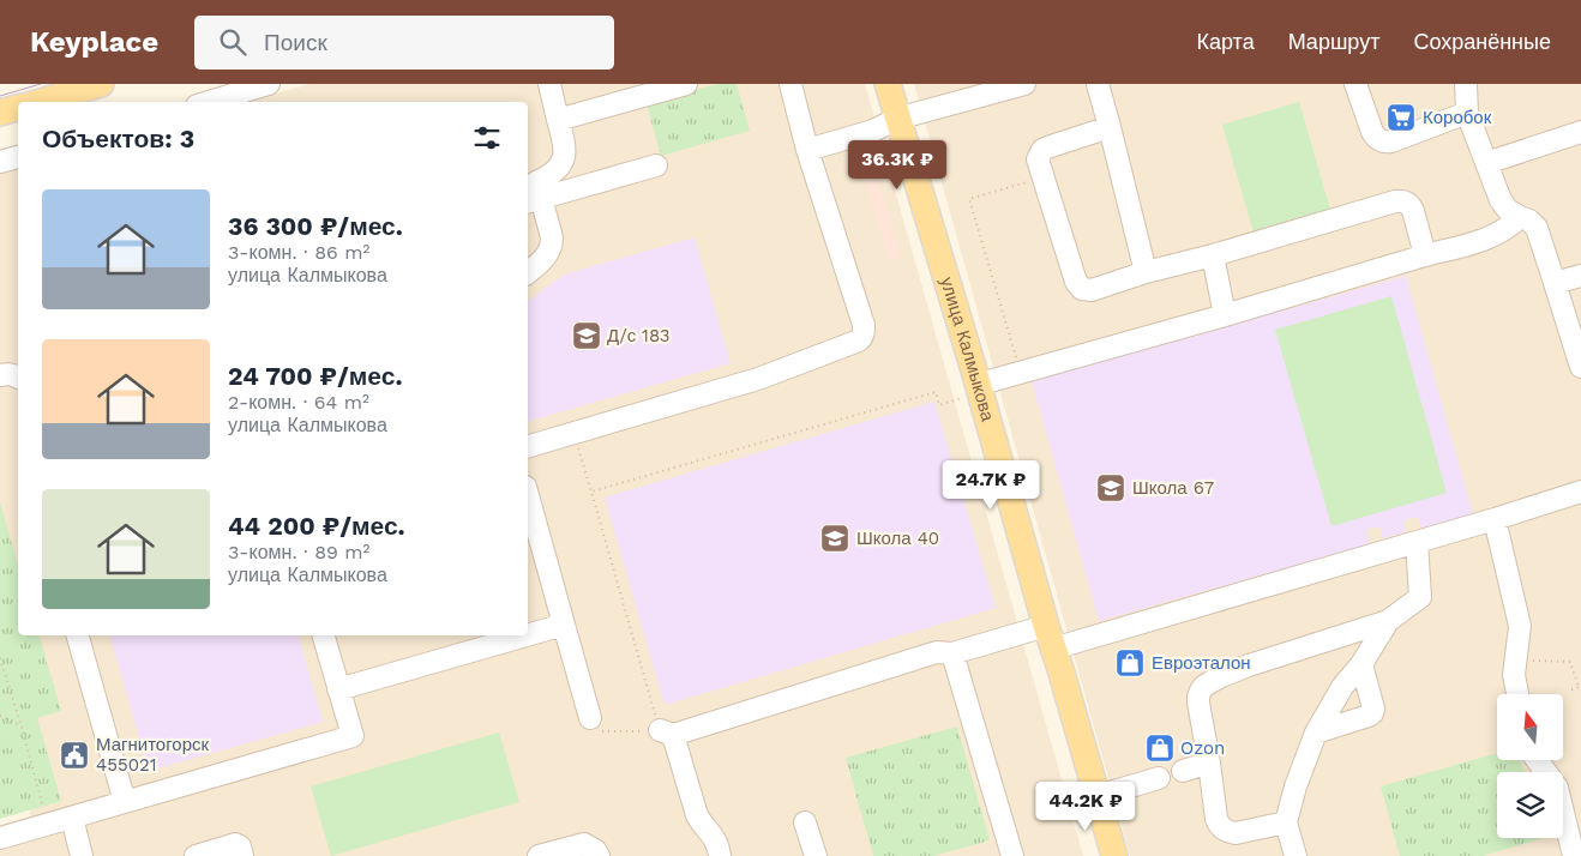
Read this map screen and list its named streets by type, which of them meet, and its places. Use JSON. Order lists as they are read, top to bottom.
{
  "streets": {
    "main road": ["улица Калмыкова"]
  },
  "places": {
    "supermarket": ["Коробок"],
    "school or university": ["Д/с 183", "Школа 67", "Школа 40"],
    "shop": ["Евроэталон", "Ozon"],
    "public building": ["Магнитогорск 455021"]
  },
  "north": "top",
  "page": {
    "header": "Keyplace",
    "search": "Поиск",
    "nav": ["Карта", "Маршрут", "Сохранённые"],
    "heading": "Объектов: 3",
    "price": ["36.3K ₽", "24.7K ₽", "44.2K ₽"],
    "list": [
      {
        "name": "36 300 ₽/мес.",
        "note": "3-комн. · 86 m² · улица Калмыкова"
      },
      {
        "name": "24 700 ₽/мес.",
        "note": "2-комн. · 64 m² · улица Калмыкова"
      },
      {
        "name": "44 200 ₽/мес.",
        "note": "3-комн. · 89 m² · улица Калмыкова"
      }
    ]
  }
}
